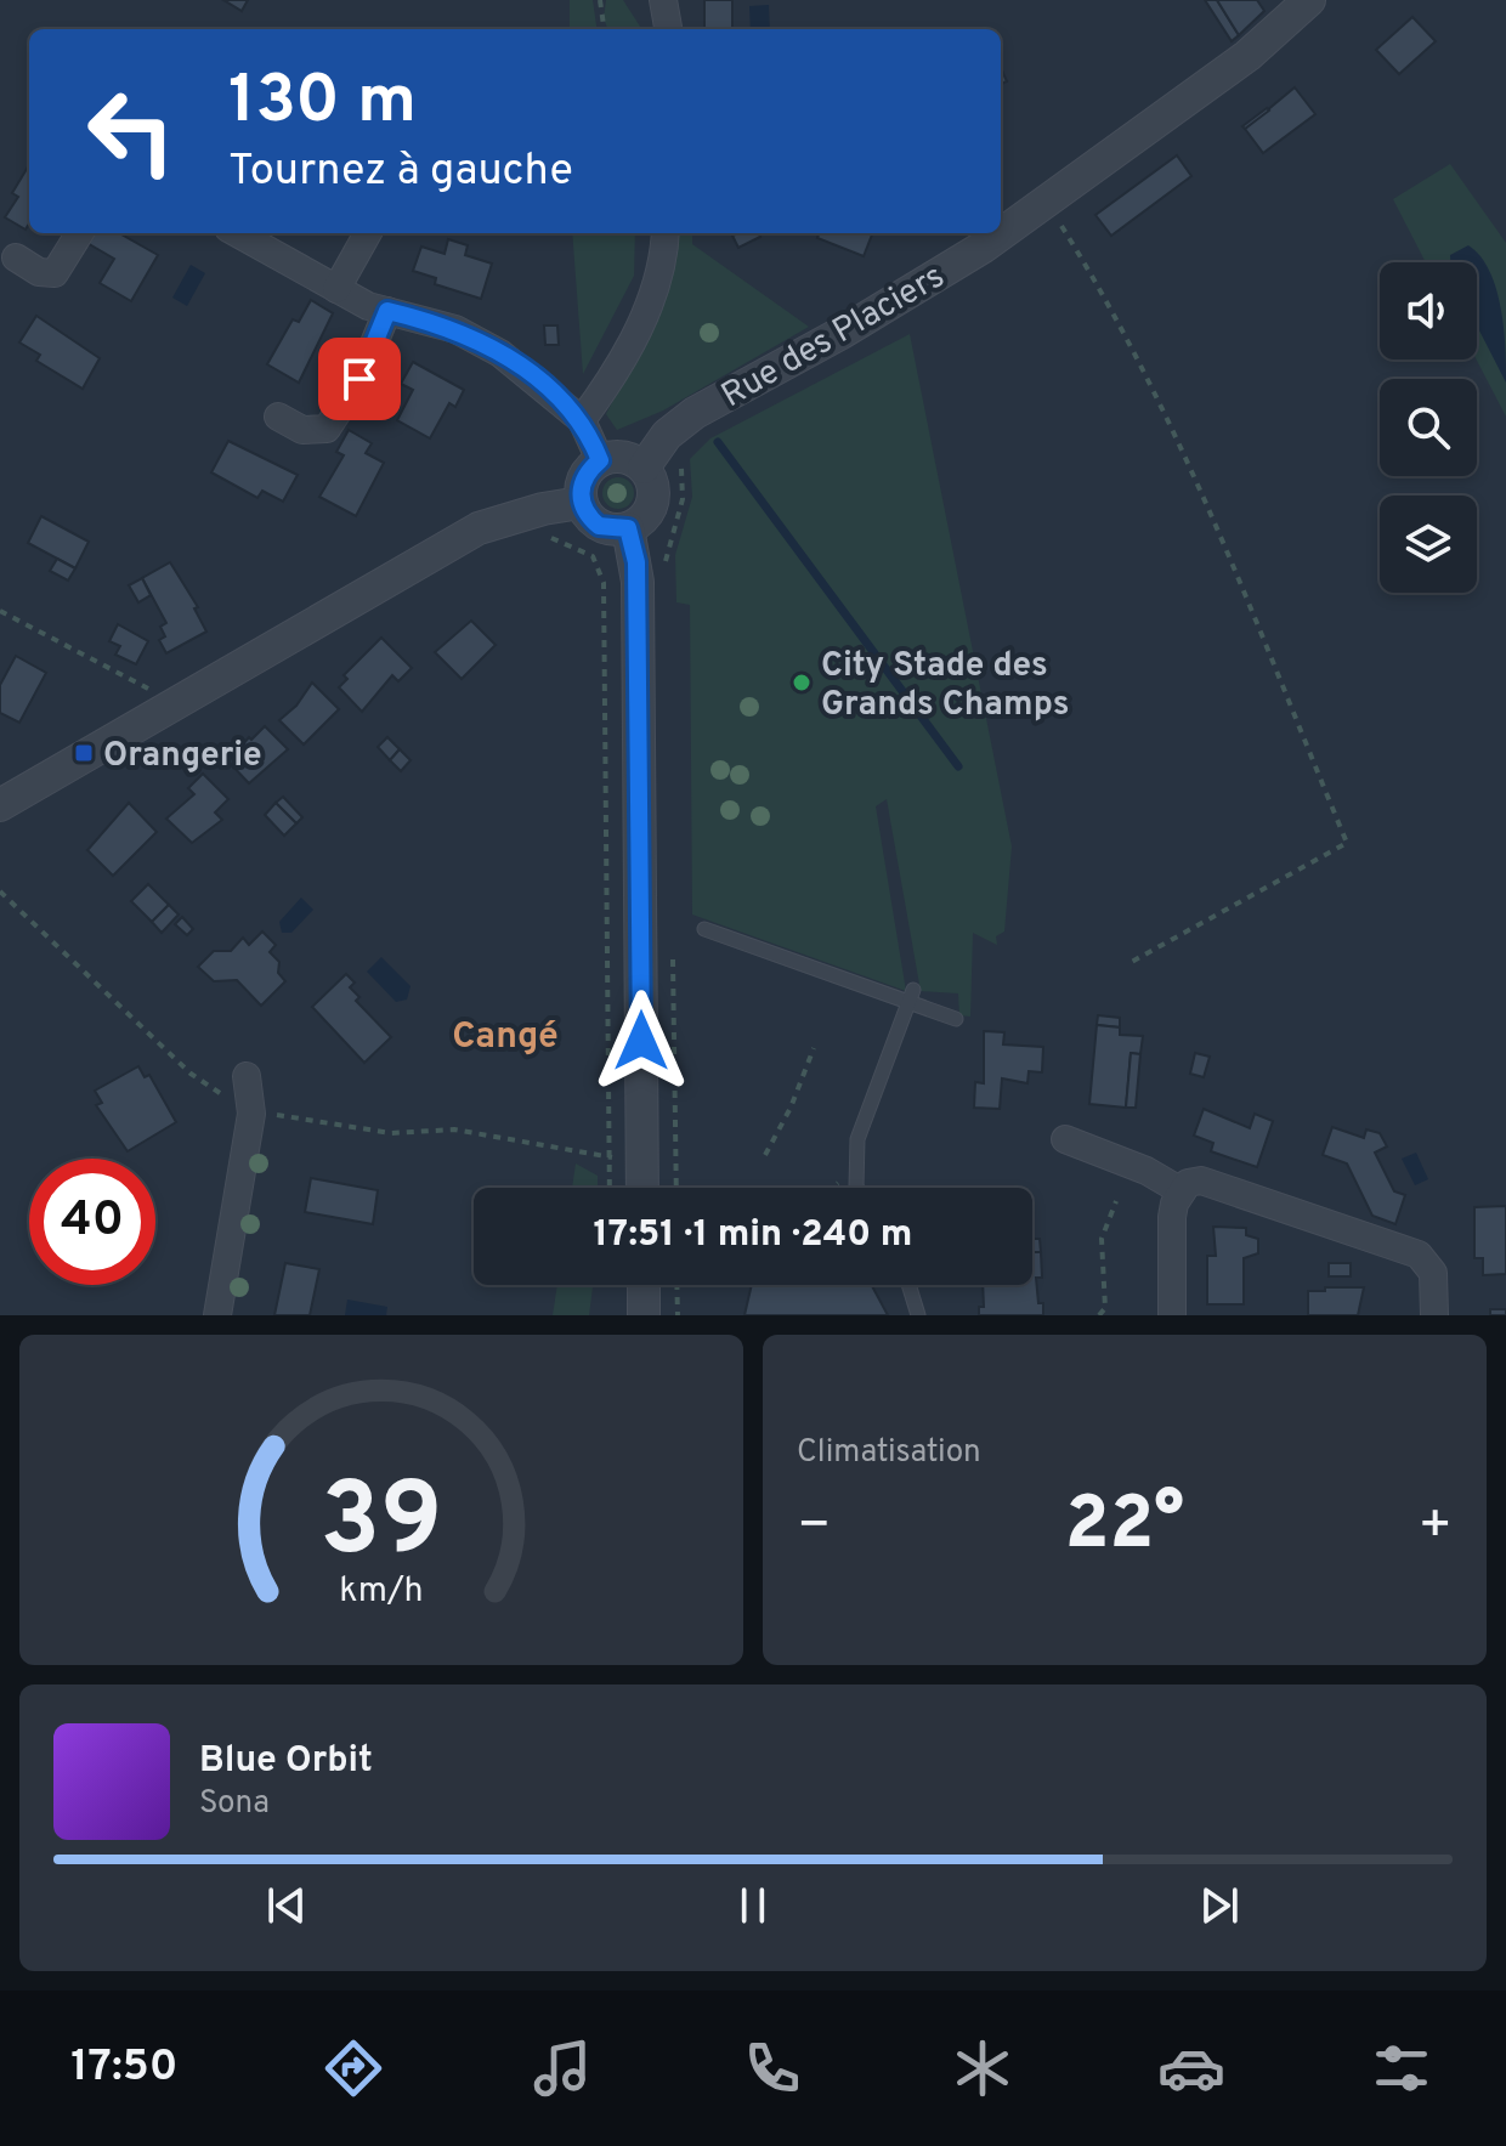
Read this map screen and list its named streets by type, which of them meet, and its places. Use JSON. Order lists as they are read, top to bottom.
{
  "streets": {
    "street": ["Rue des Placiers"]
  },
  "districts": ["Cangé"],
  "places": {
    "other": ["City Stade des Grands Champs"],
    "transit": ["Orangerie"]
  },
  "page": {
    "turn": ["130 m", "Tournez à gauche"],
    "limit": "40",
    "trip": "17:51 · 1 min · 240 m",
    "tile": "Climatisation",
    "heat": ["−", "22°", "+"],
    "song": ["Blue Orbit", "Sona"],
    "tabs": "17:50",
    "gauge": ["39", "km/h"]
  }
}
